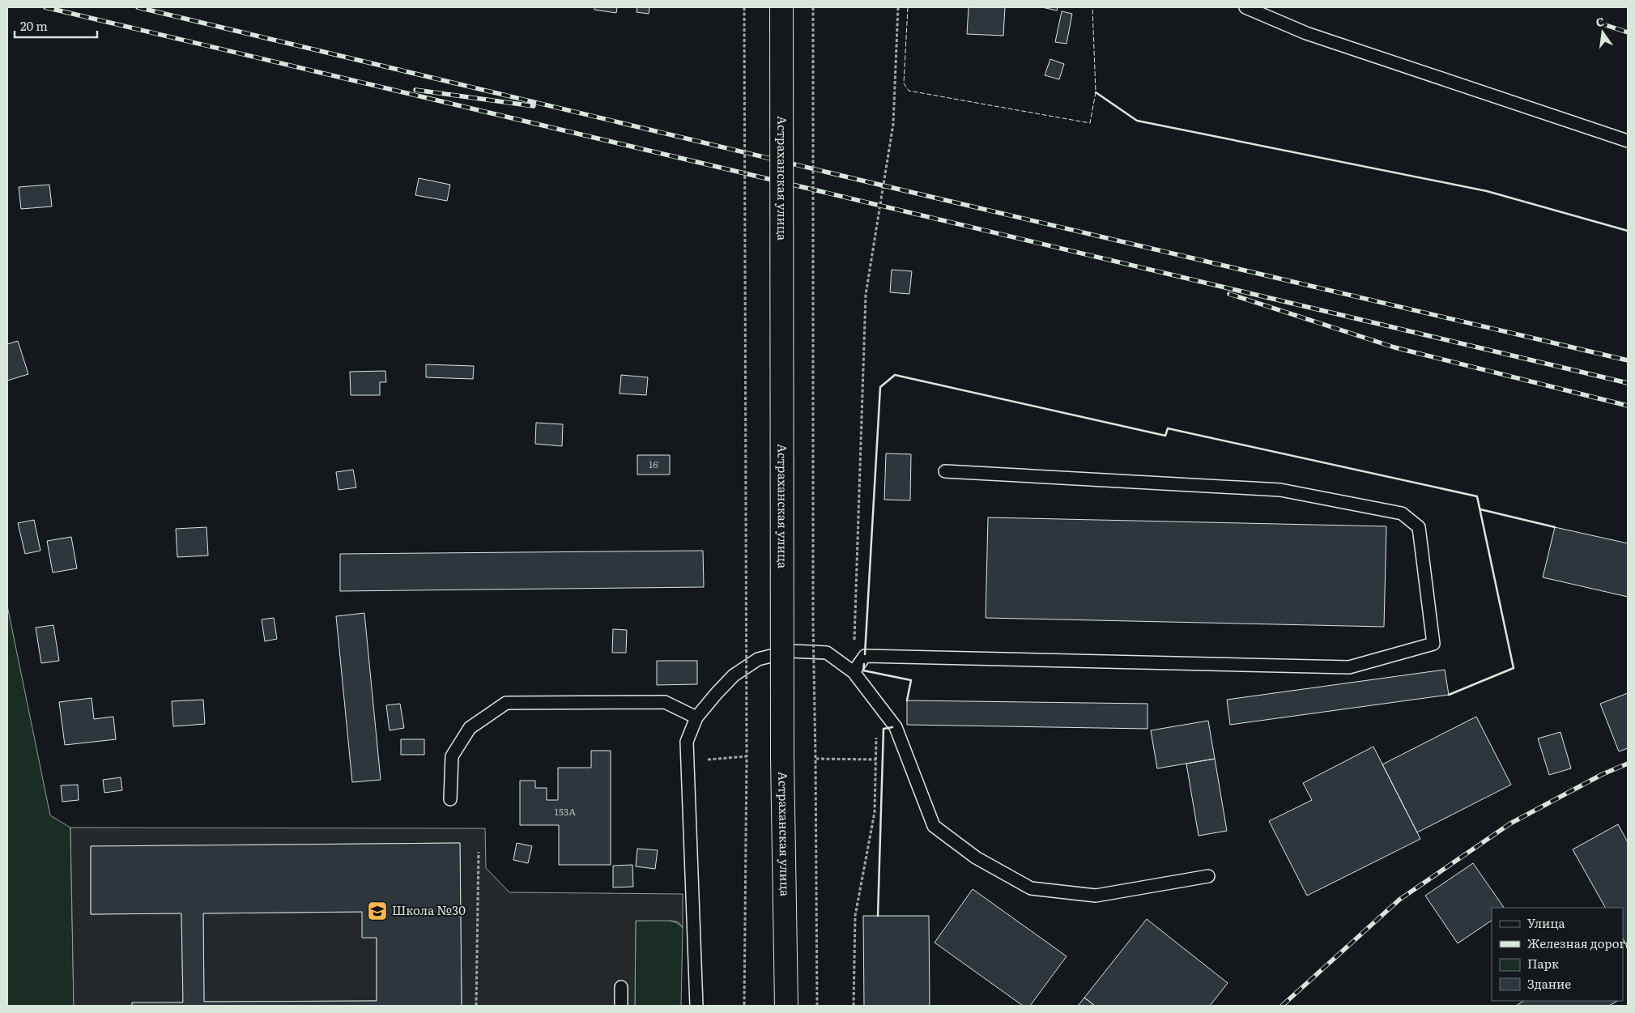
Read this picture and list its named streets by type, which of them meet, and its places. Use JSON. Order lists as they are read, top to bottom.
{
  "streets": {
    "main road": ["Астраханская улица"]
  },
  "places": {
    "school or university": ["Школа №30"]
  },
  "house_numbers": ["16", "153А"],
  "legend": [
    "Улица",
    "Железная дорога",
    "Парк",
    "Здание"
  ],
  "scale_bar": "20 m",
  "north": "top"
}
